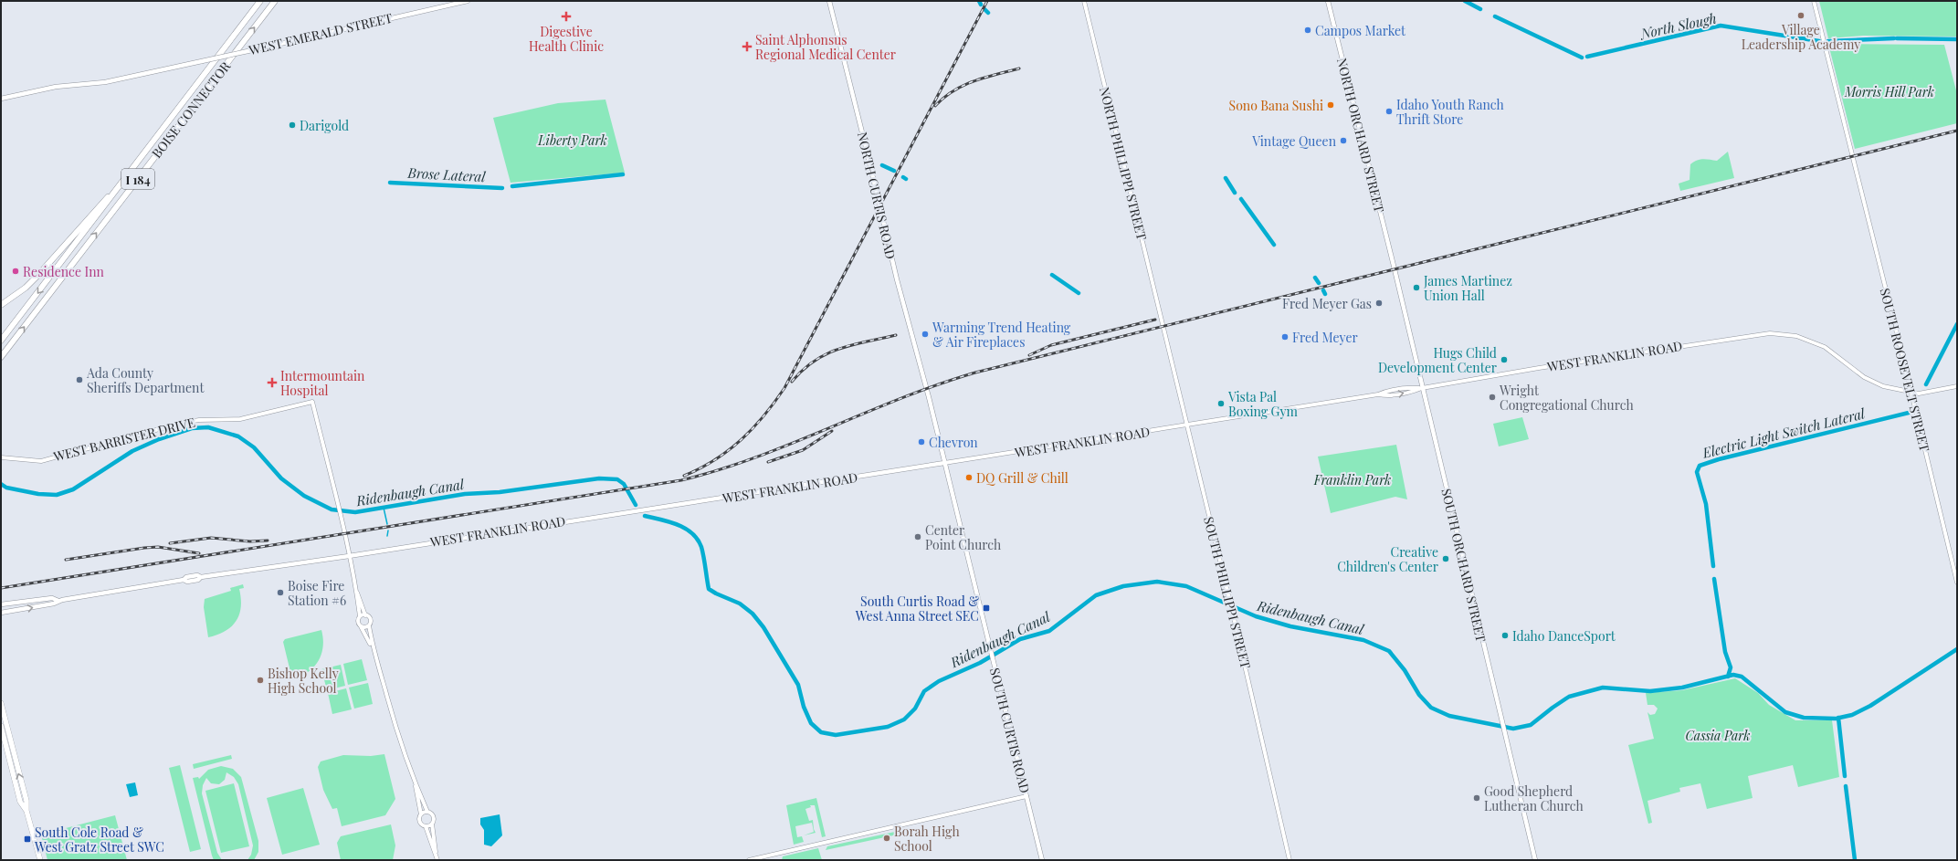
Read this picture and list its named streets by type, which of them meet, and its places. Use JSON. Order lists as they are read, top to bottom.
{
  "streets": {
    "highway": ["BOISE CONNECTOR", "I 184"],
    "main road": [
      "WEST EMERALD STREET",
      "NORTH ORCHARD STREET",
      "NORTH CURTIS ROAD",
      "WEST FRANKLIN ROAD",
      "SOUTH ORCHARD STREET",
      "SOUTH CURTIS ROAD"
    ],
    "street": [
      "NORTH PHILLIPPI STREET",
      "SOUTH ROOSEVELT STREET",
      "WEST BARRISTER DRIVE",
      "SOUTH PHILLIPPI STREET"
    ]
  },
  "crossings": [
    ["NORTH ORCHARD STREET", "SOUTH ORCHARD STREET"],
    ["NORTH PHILLIPPI STREET", "SOUTH PHILLIPPI STREET"],
    ["NORTH CURTIS ROAD", "SOUTH CURTIS ROAD"],
    ["WEST FRANKLIN ROAD", "SOUTH ROOSEVELT STREET"],
    ["WEST FRANKLIN ROAD", "WEST BARRISTER DRIVE"],
    ["WEST FRANKLIN ROAD", "SOUTH ORCHARD STREET"],
    ["WEST FRANKLIN ROAD", "SOUTH PHILLIPPI STREET"],
    ["WEST FRANKLIN ROAD", "SOUTH CURTIS ROAD"]
  ],
  "water": [
    "North Slough",
    "Brose Lateral",
    "Electric Light Switch Lateral",
    "Ridenbaugh Canal"
  ],
  "parks": [
    "Morris Hill Park",
    "Liberty Park",
    "Franklin Park",
    "Cassia Park"
  ],
  "places": {
    "other": [
      "Village Leadership Academy",
      "Campos Market",
      "Sono Bana Sushi",
      "Idaho Youth Ranch Thrift Store",
      "Darigold",
      "Vintage Queen",
      "Residence Inn",
      "James Martinez Union Hall",
      "Fred Meyer Gas",
      "Warming Trend Heating & Air Fireplaces",
      "Fred Meyer",
      "Hugs Child Development Center",
      "Ada County Sheriffs Department",
      "Wright Congregational Church",
      "Vista Pal Boxing Gym",
      "Chevron",
      "DQ Grill & Chill",
      "Center Point Church",
      "Creative Children's Center",
      "Boise Fire Station #6",
      "Idaho DanceSport",
      "Bishop Kelly High School",
      "Good Shepherd Lutheran Church",
      "Borah High School"
    ],
    "health": ["Digestive Health Clinic", "Saint Alphonsus Regional Medical Center", "Intermountain Hospital"],
    "transit": ["South Curtis Road & West Anna Street SEC", "South Cole Road & West Gratz Street SWC"]
  }
}
